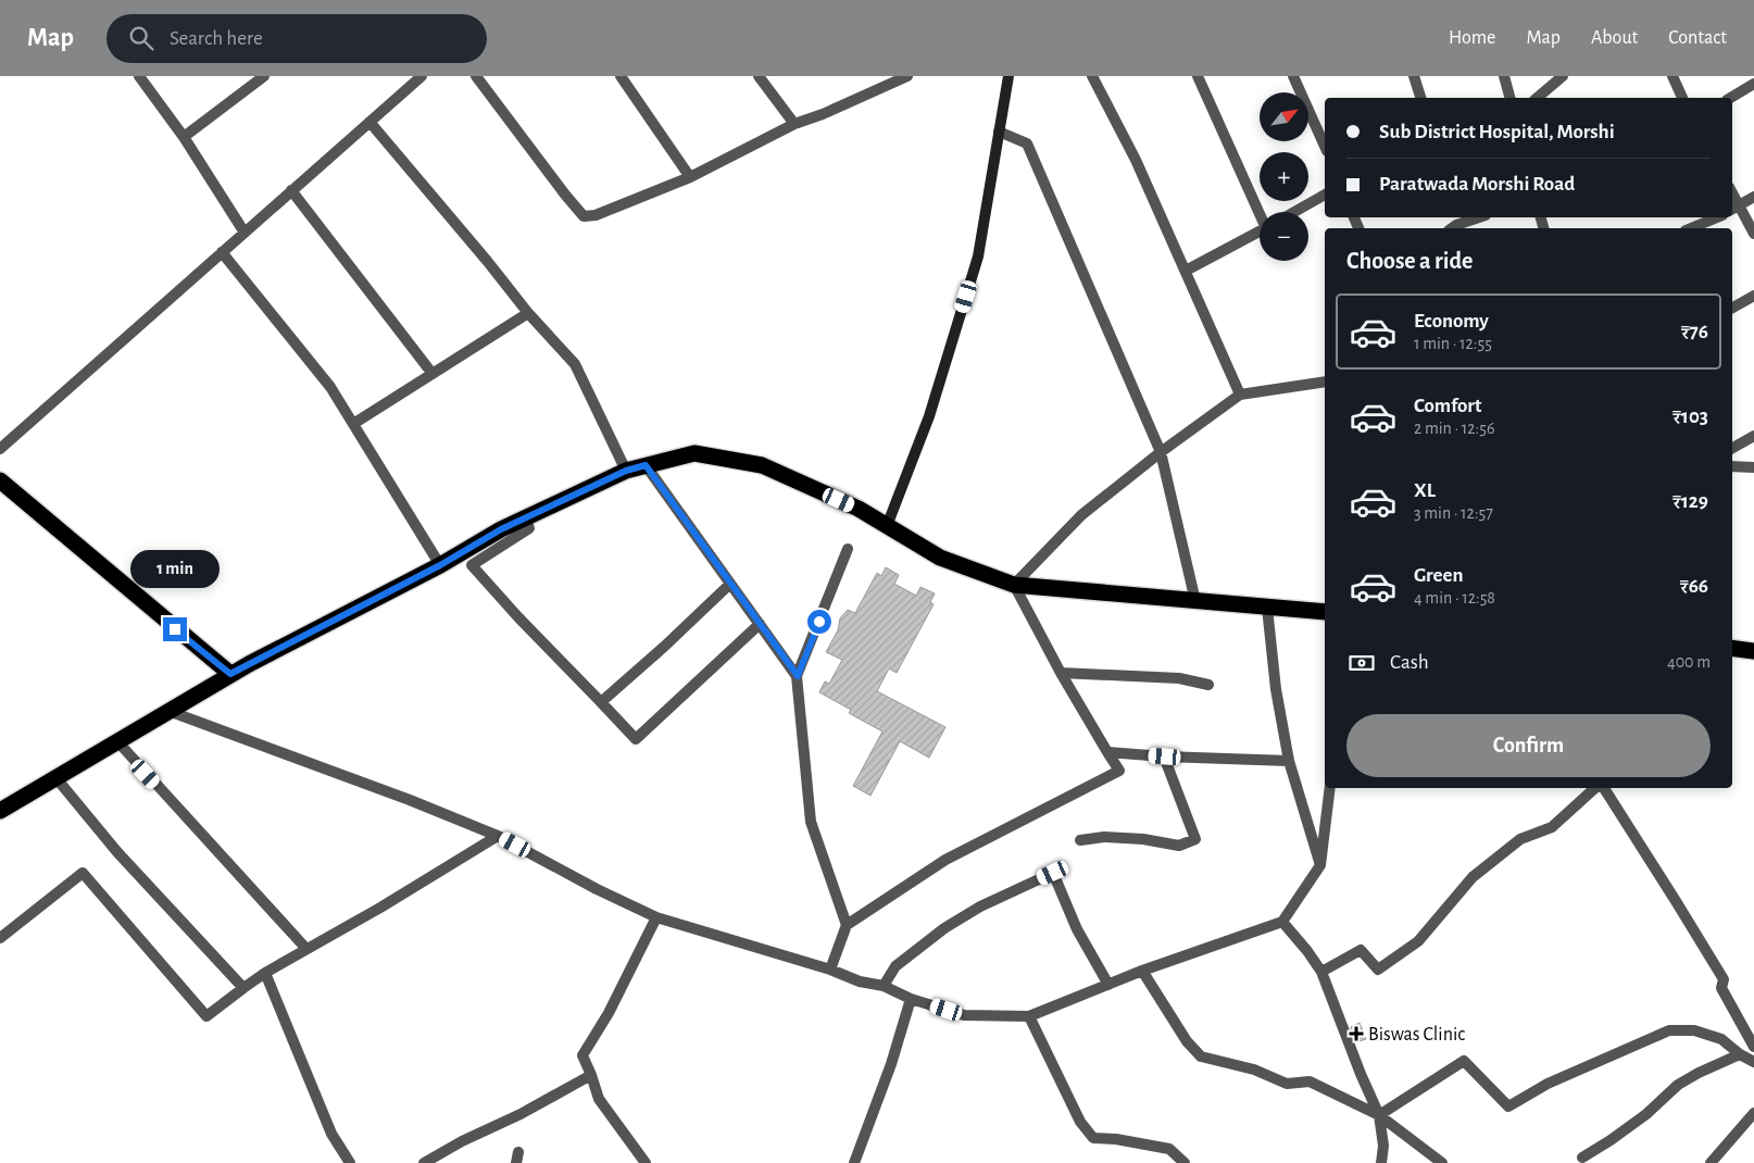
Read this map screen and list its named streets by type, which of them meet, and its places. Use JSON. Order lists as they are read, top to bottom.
{
  "places": {
    "health": ["Biswas Clinic"]
  },
  "north": "top right",
  "page": {
    "header": "Map",
    "search": "Search here",
    "nav": [
      "Home",
      "Map",
      "About",
      "Contact"
    ],
    "map_buttons": ["+", "−"],
    "banner": ["Sub District Hospital, Morshi", "Paratwada Morshi Road"],
    "heading": "Choose a ride",
    "list": [
      {
        "name": "Economy",
        "note": "1 min · 12:55",
        "value": "₹76"
      },
      {
        "name": "Comfort",
        "note": "2 min · 12:56",
        "value": "₹103"
      },
      {
        "name": "XL",
        "note": "3 min · 12:57",
        "value": "₹129"
      },
      {
        "name": "Green",
        "note": "4 min · 12:58",
        "value": "₹66"
      }
    ],
    "bubble": "1 min",
    "pay": ["Cash", "400 m"],
    "buttons": "Confirm"
  }
}
